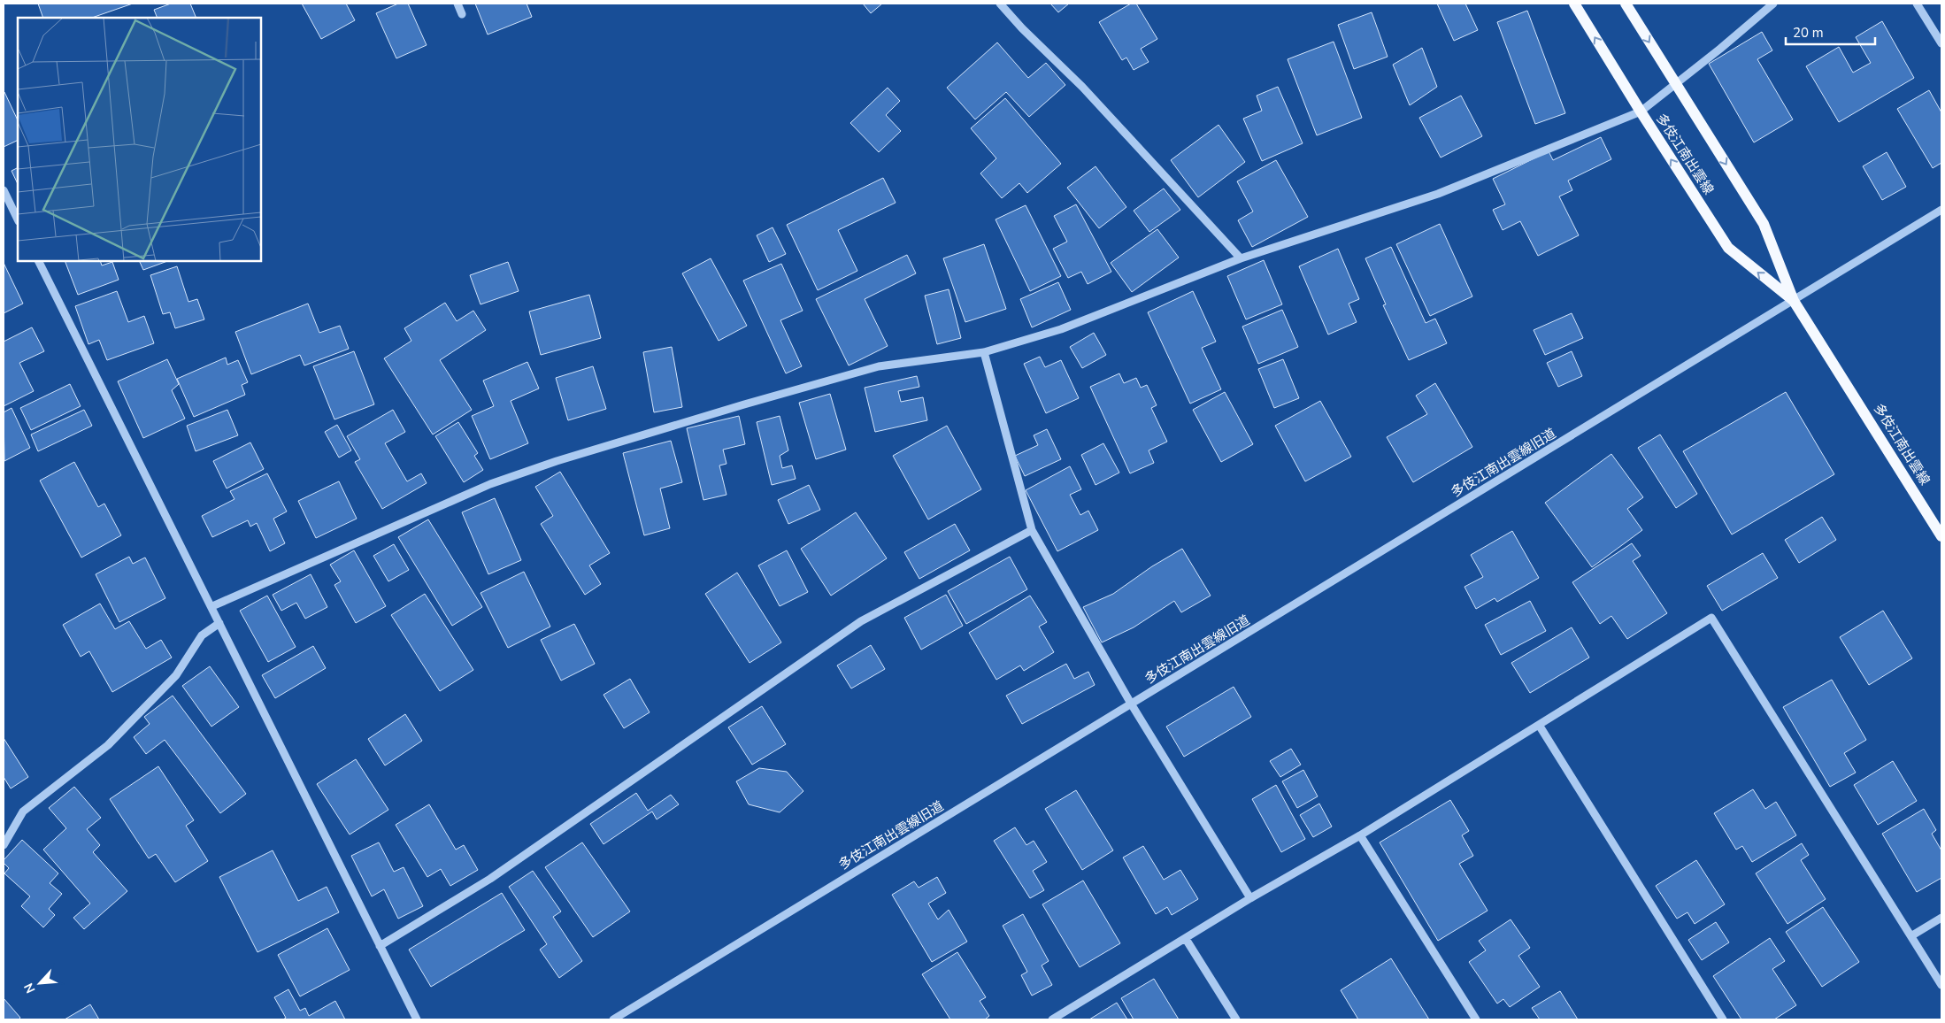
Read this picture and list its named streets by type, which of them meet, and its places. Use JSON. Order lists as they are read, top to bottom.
{
  "streets": {
    "main road": ["多伎江南出雲線"],
    "street": ["多伎江南出雲線旧道"]
  },
  "crossings": [
    ["多伎江南出雲線", "多伎江南出雲線旧道"]
  ],
  "scale_bar": "20 m",
  "north": "bottom left"
}
